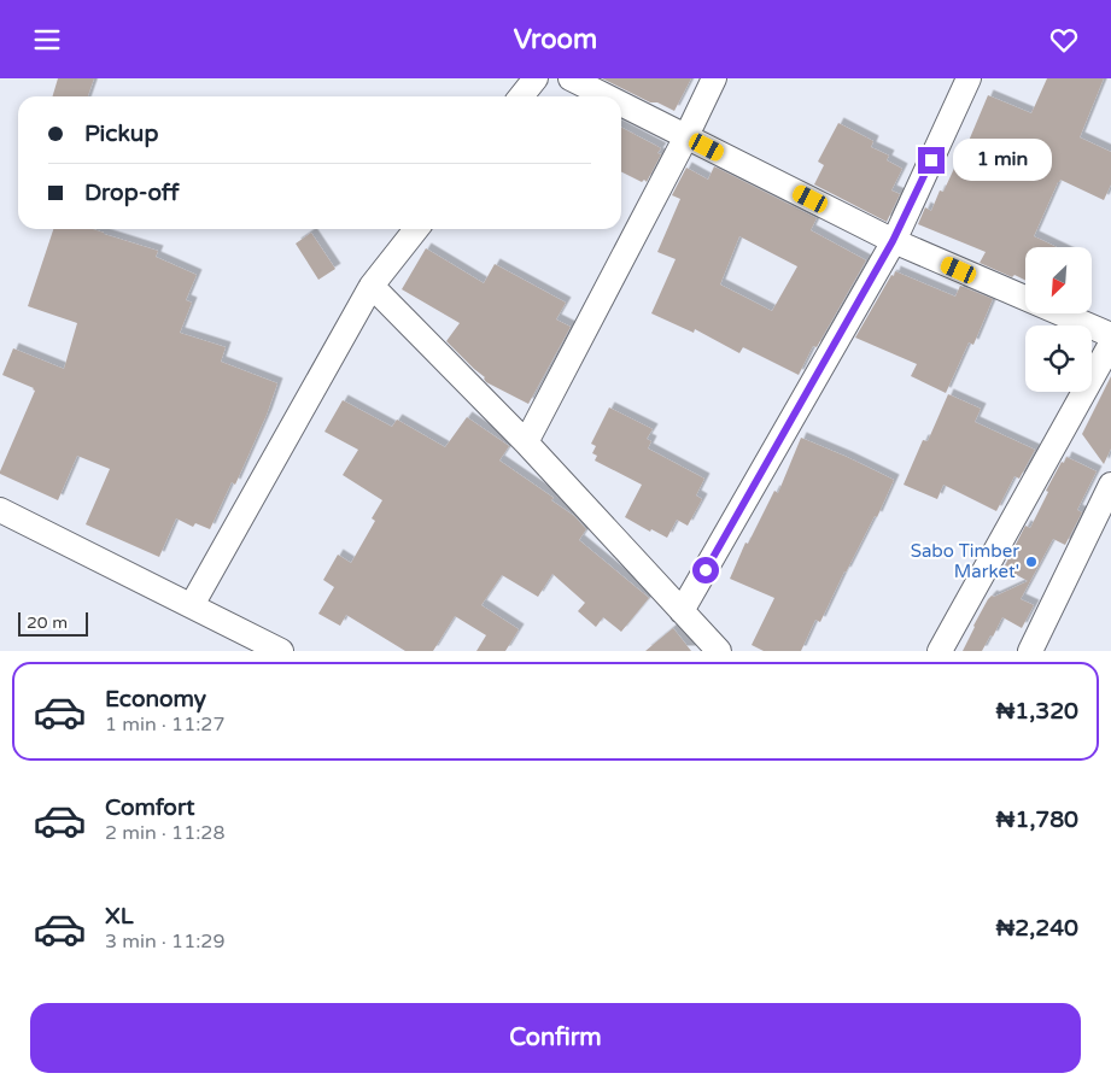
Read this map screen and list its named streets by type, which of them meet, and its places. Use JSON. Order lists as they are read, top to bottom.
{
  "places": ["Sabo Timber Market'"],
  "scale_bar": "20 m",
  "north": "bottom left",
  "page": {
    "header": "Vroom",
    "banner": ["Pickup", "Drop-off"],
    "bubble": "1 min",
    "scale": "20 m",
    "list": [
      {
        "name": "Economy",
        "note": "1 min · 11:27",
        "value": "₦1,320"
      },
      {
        "name": "Comfort",
        "note": "2 min · 11:28",
        "value": "₦1,780"
      },
      {
        "name": "XL",
        "note": "3 min · 11:29",
        "value": "₦2,240"
      }
    ],
    "buttons": "Confirm"
  }
}
